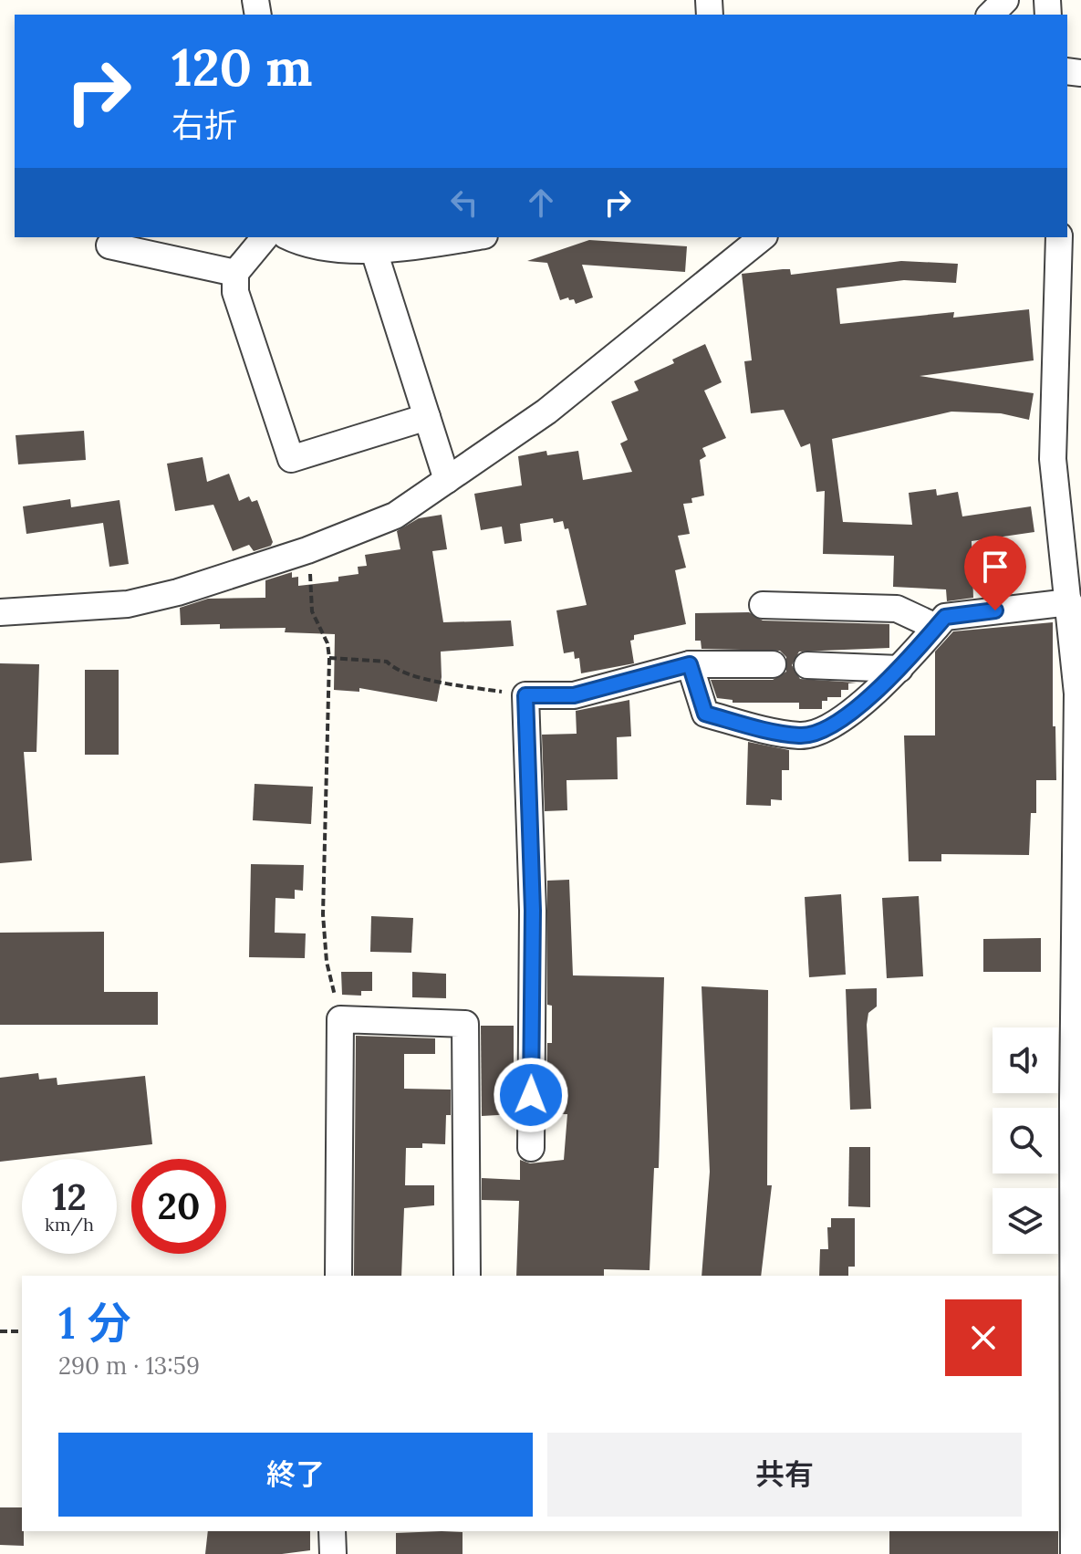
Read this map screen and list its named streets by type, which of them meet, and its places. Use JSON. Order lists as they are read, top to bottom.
{
  "page": {
    "turn": ["120 m", "右折"],
    "speed": "12 km/h",
    "limit": "20",
    "heading": ["1 分", "290 m · 13:59"],
    "buttons": ["終了", "共有"]
  }
}
